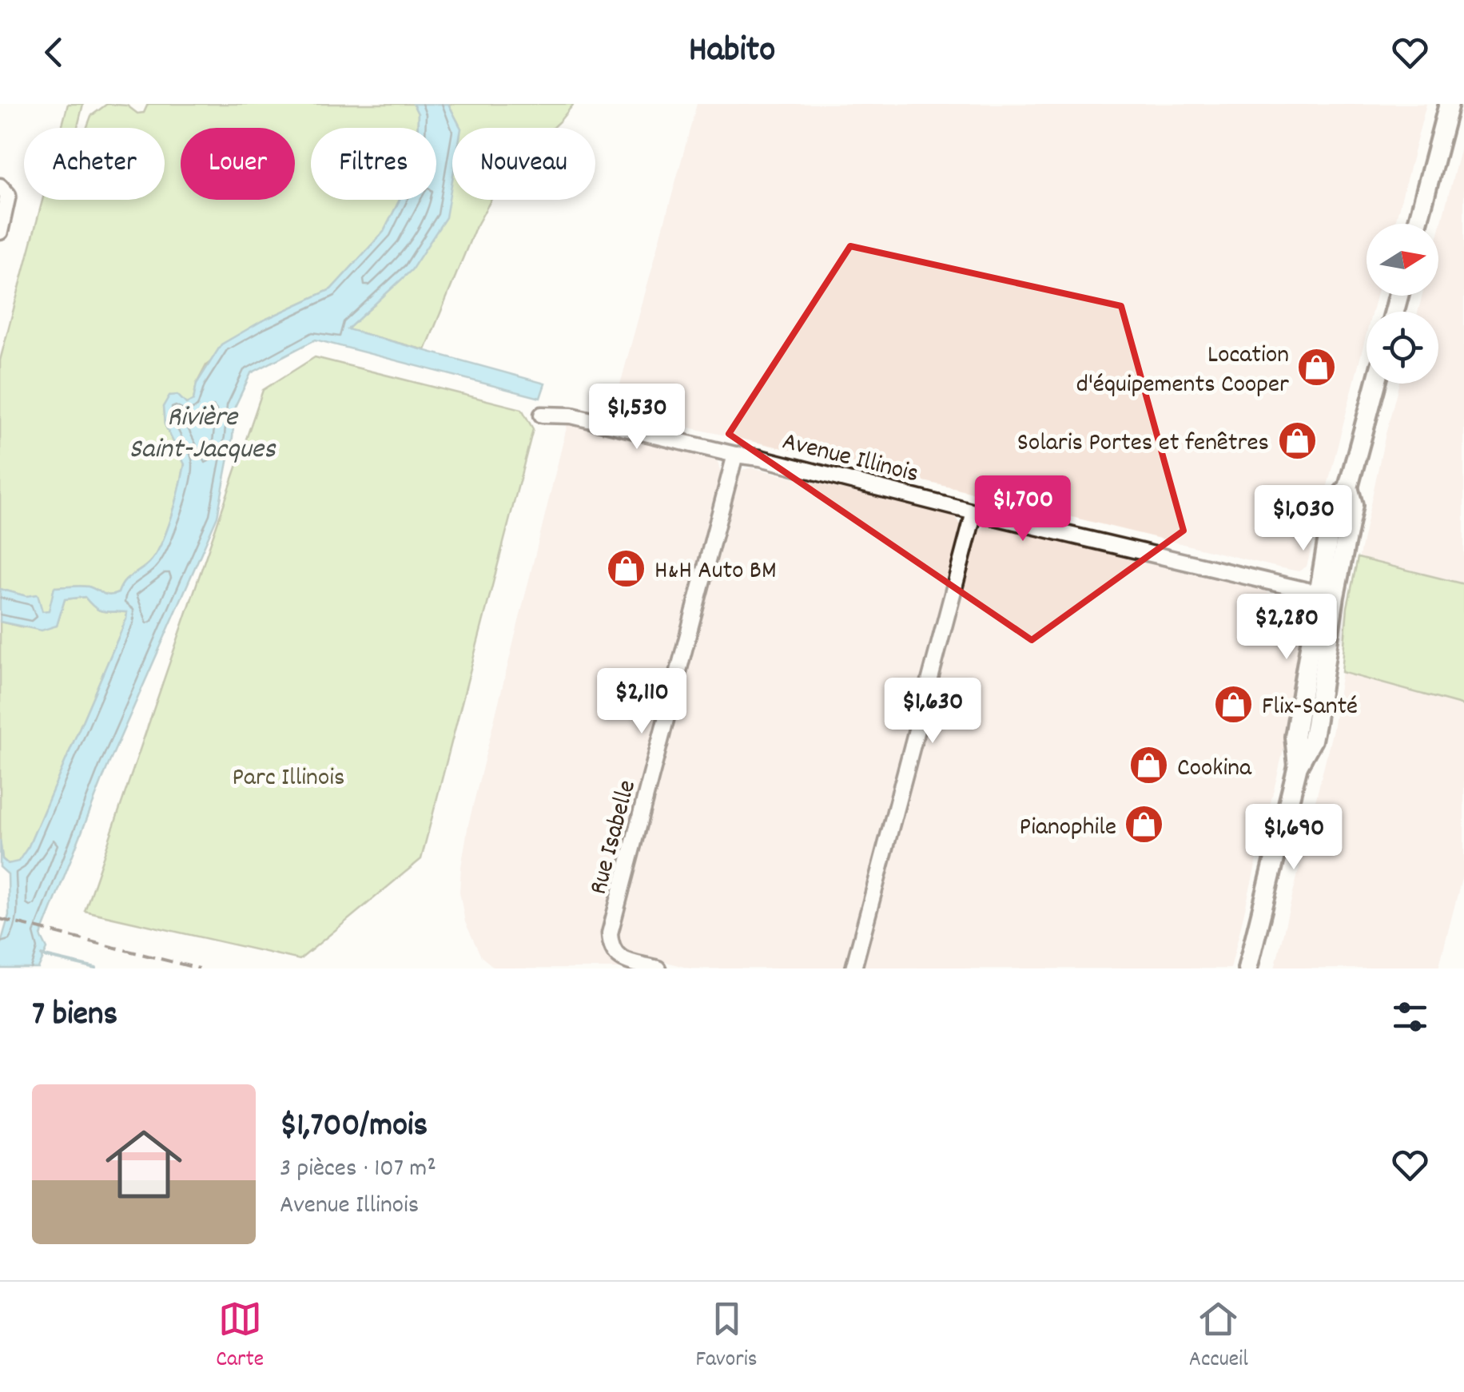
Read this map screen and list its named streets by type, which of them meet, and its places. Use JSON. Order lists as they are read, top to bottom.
{
  "streets": {
    "street": ["Avenue Illinois", "Rue Isabelle"]
  },
  "crossings": [
    ["Avenue Illinois", "Rue Isabelle"]
  ],
  "water": ["Rivière Saint-Jacques"],
  "parks": ["Parc Illinois"],
  "places": {
    "shop": [
      "Location d'équipements Cooper",
      "Solaris Portes et fenêtres",
      "H&H Auto BM",
      "Flix-Santé",
      "Cookina",
      "Pianophile"
    ]
  },
  "north": "right",
  "page": {
    "header": "Habito",
    "chip": [
      "Acheter",
      "Louer",
      "Filtres",
      "Nouveau"
    ],
    "price": [
      "$1,530",
      "$1,700",
      "$1,030",
      "$2,280",
      "$2,110",
      "$1,630",
      "$1,690"
    ],
    "heading": "7 biens",
    "list": [
      {
        "name": "$1,700/mois",
        "note": "3 pièces · 107 m² · Avenue Illinois"
      }
    ],
    "tabs": ["Carte", "Favoris", "Accueil"]
  }
}
